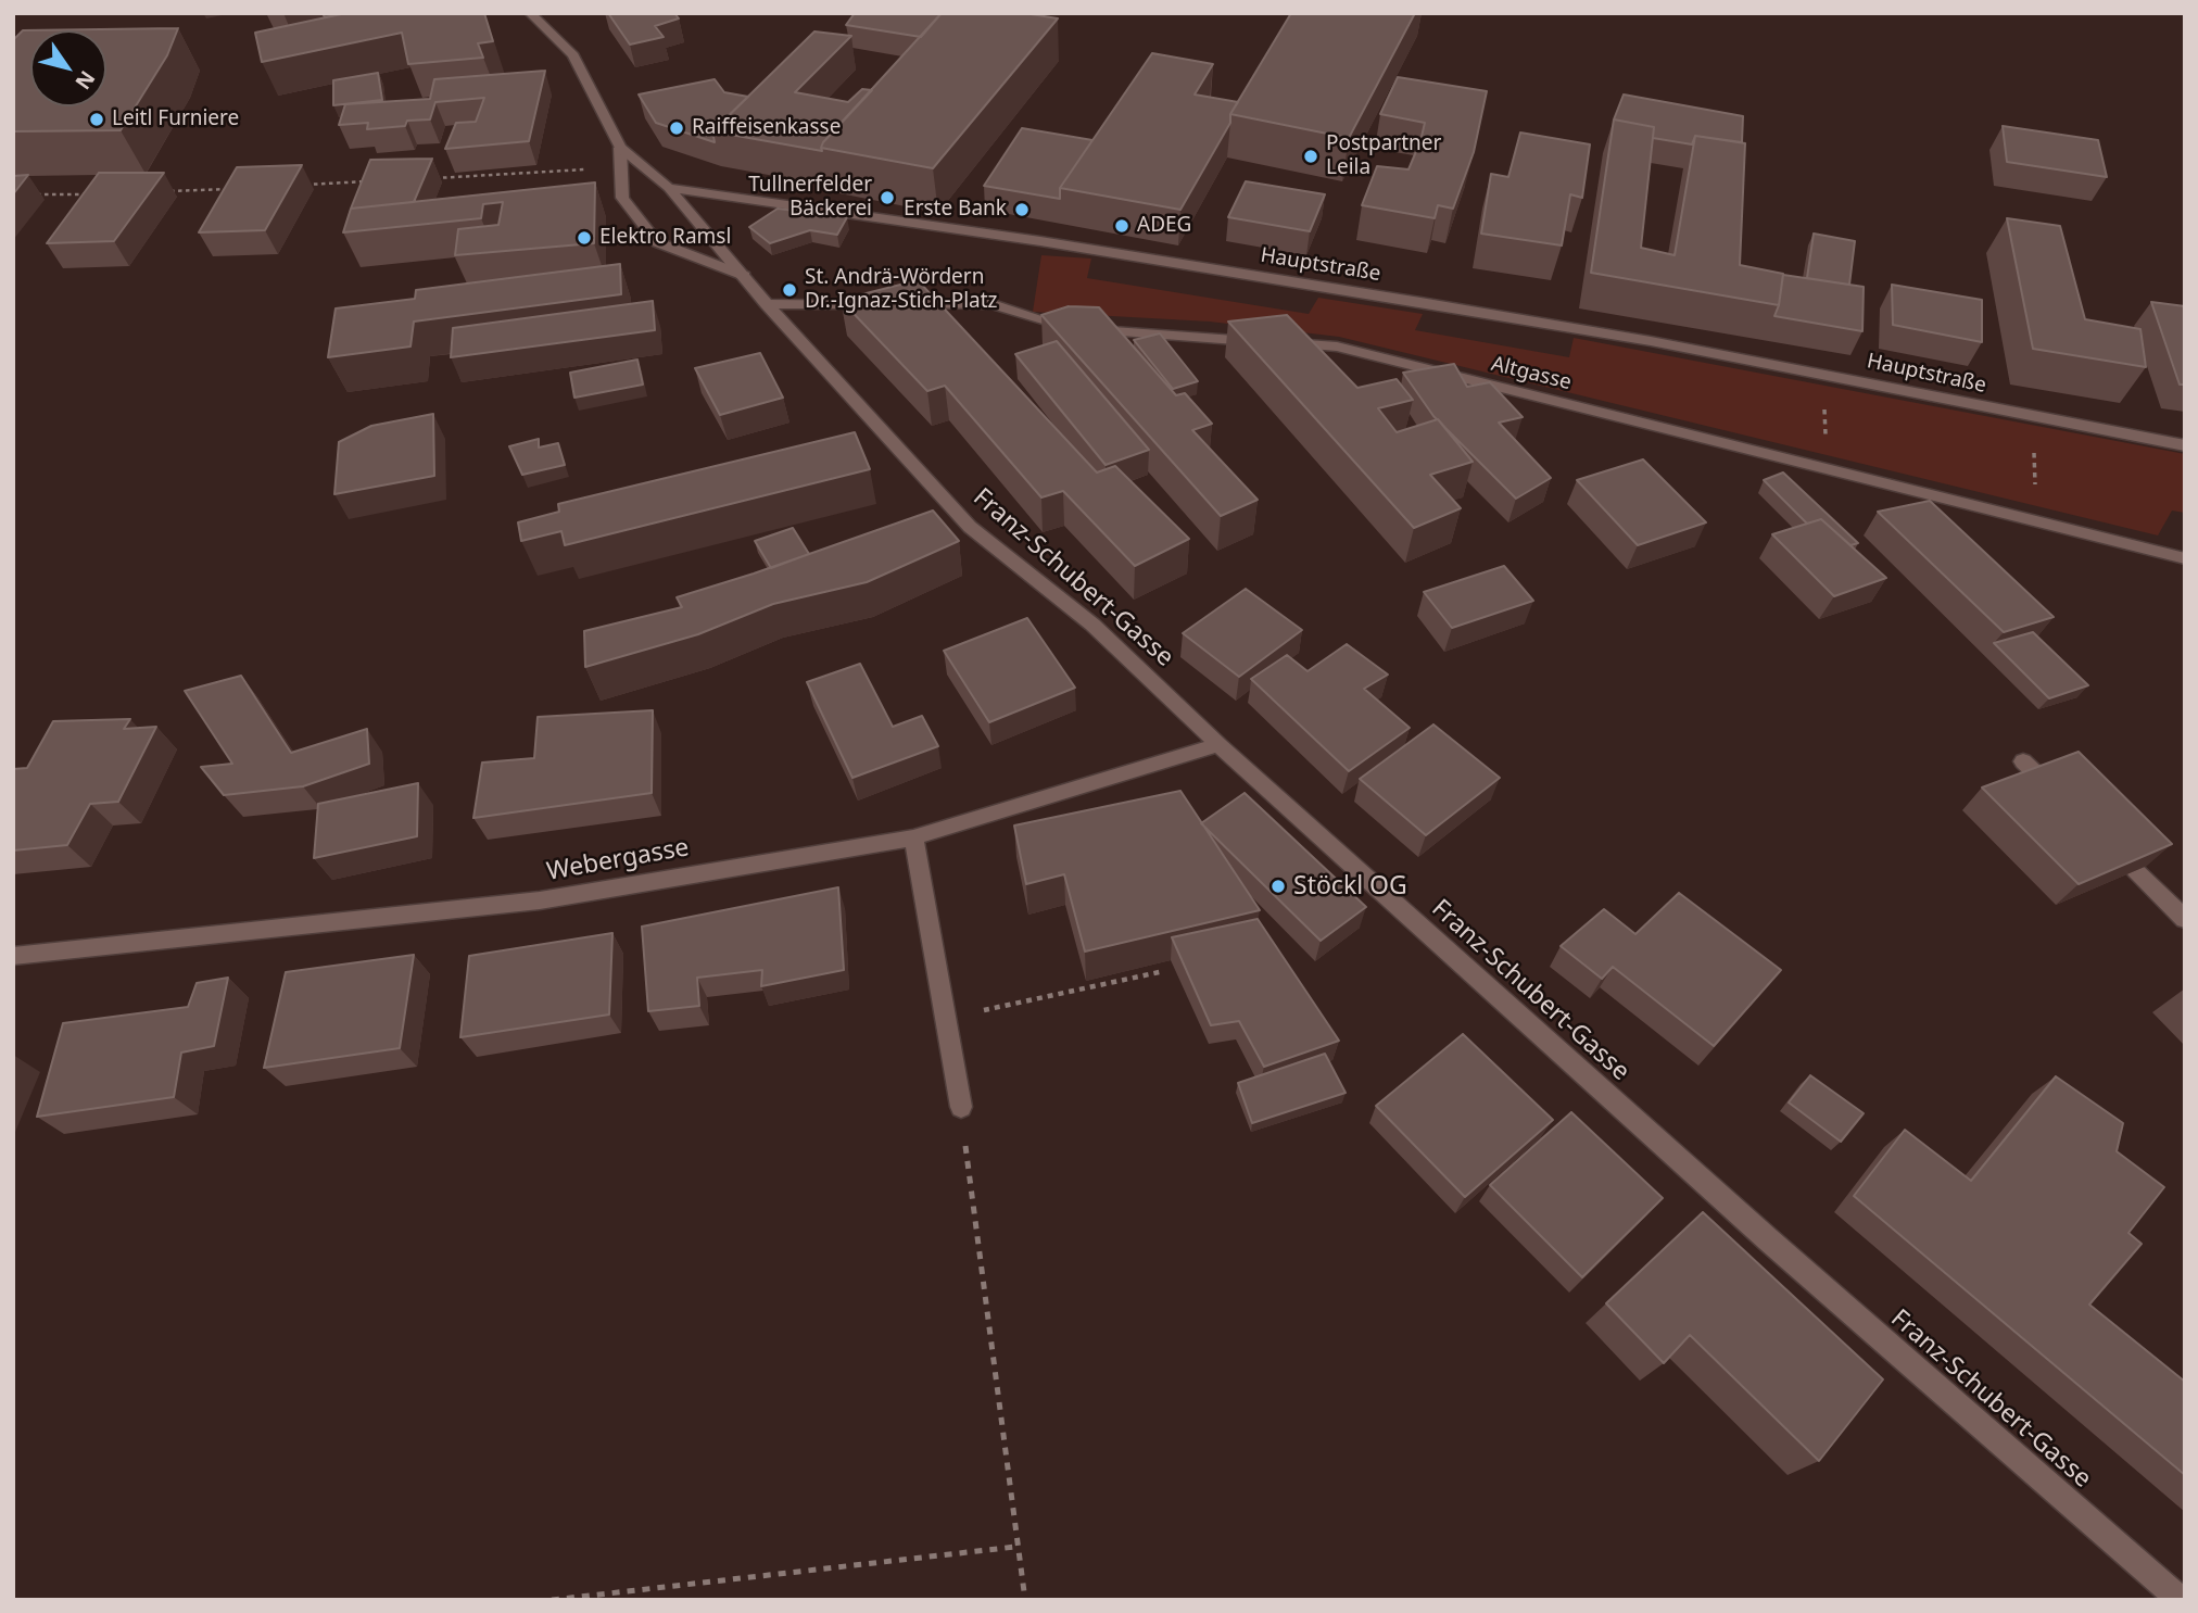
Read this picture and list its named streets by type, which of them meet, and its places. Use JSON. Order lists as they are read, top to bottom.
{
  "streets": {
    "street": [
      "Hauptstraße",
      "Altgasse",
      "Franz-Schubert-Gasse",
      "Webergasse"
    ]
  },
  "crossings": [
    ["Hauptstraße", "Franz-Schubert-Gasse"],
    ["Altgasse", "Franz-Schubert-Gasse"],
    ["Franz-Schubert-Gasse", "Webergasse"]
  ],
  "places": [
    "Leitl Furniere",
    "Raiffeisenkasse",
    "Postpartner Leila",
    "Tullnerfelder Bäckerei",
    "Erste Bank",
    "ADEG",
    "Elektro Ramsl",
    "St. Andrä-Wördern Dr.-Ignaz-Stich-Platz",
    "Stöckl OG"
  ],
  "north": "bottom right"
}
